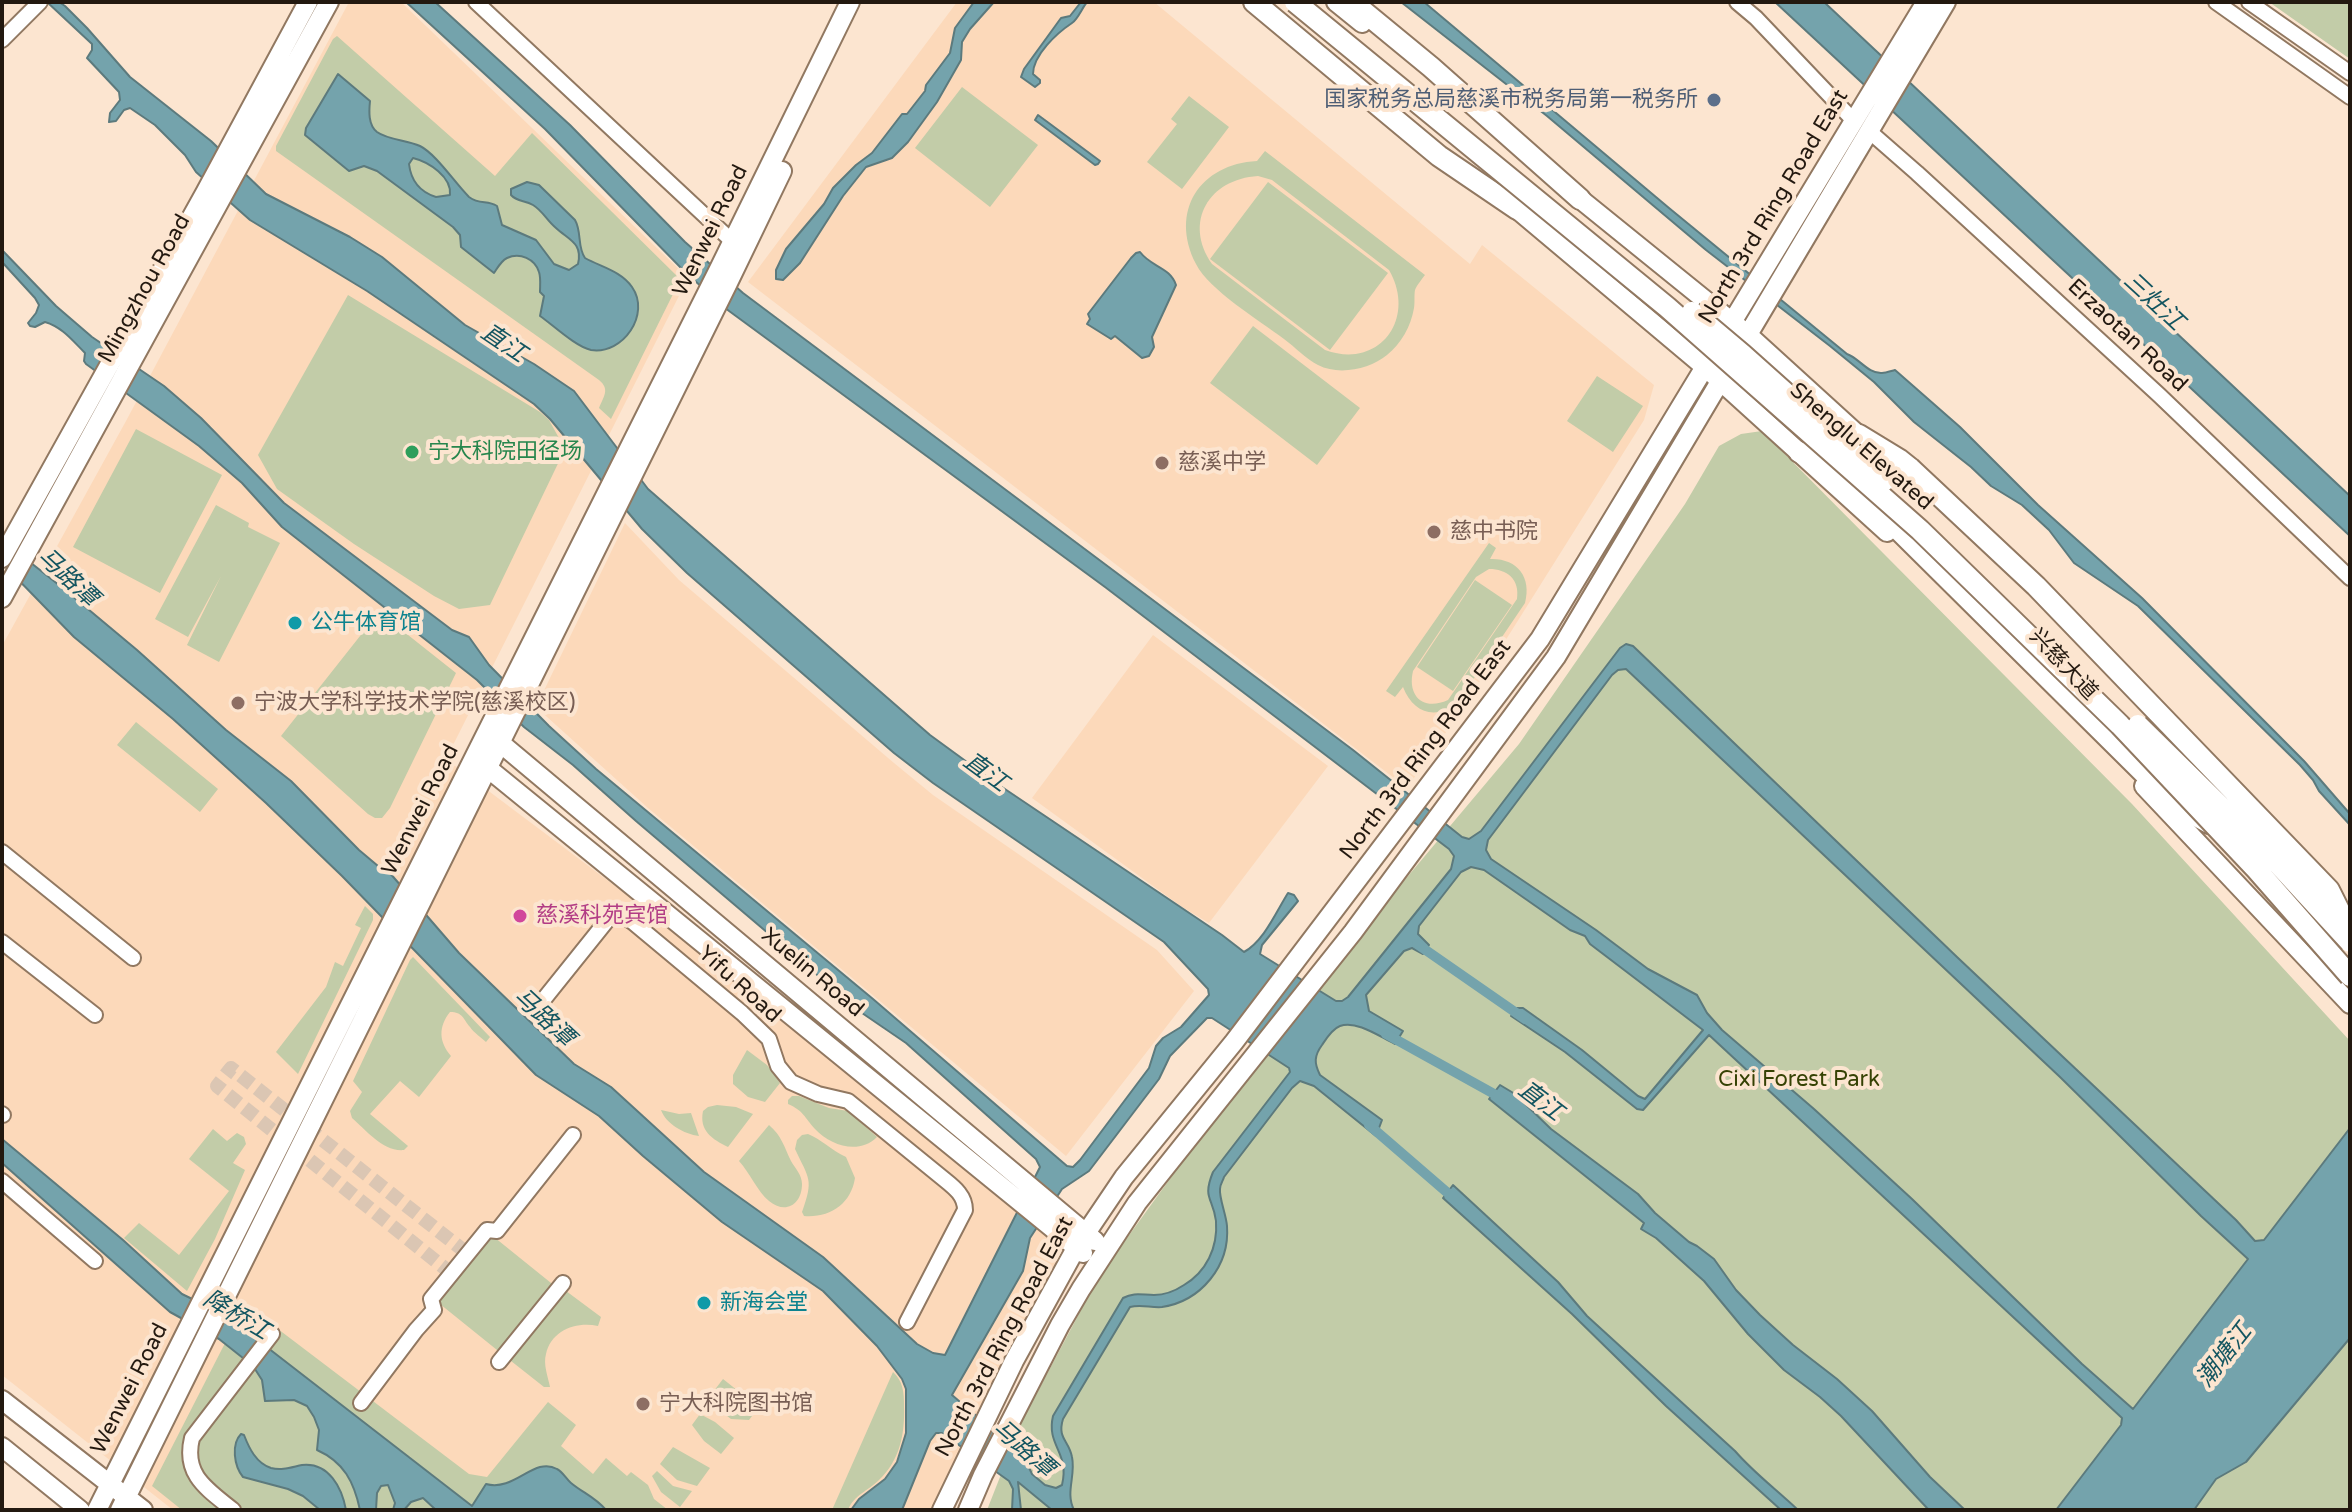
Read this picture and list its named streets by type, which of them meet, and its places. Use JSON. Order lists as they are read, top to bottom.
{
  "streets": {
    "highway": ["Shenglu Elevated"],
    "main road": [
      "North 3rd Ring Road East",
      "Wenwei Road",
      "Mingzhou Road",
      "兴慈大道",
      "Xuelin Road"
    ],
    "street": ["Erzaotan Road", "Yifu Road"]
  },
  "crossings": [
    ["North 3rd Ring Road East", "Erzaotan Road"],
    ["North 3rd Ring Road East", "兴慈大道"],
    ["North 3rd Ring Road East", "Xuelin Road"],
    ["Wenwei Road", "Xuelin Road"],
    ["Shenglu Elevated", "兴慈大道"]
  ],
  "water": [
    "三灶江",
    "直江",
    "马路潭",
    "降桥江",
    "潮塘江"
  ],
  "parks": ["Cixi Forest Park"],
  "places": [
    "国家税务总局慈溪市税务局第一税务所",
    "宁大科院田径场",
    "慈溪中学",
    "慈中书院",
    "公牛体育馆",
    "宁波大学科学技术学院(慈溪校区)",
    "慈溪科苑宾馆",
    "新海会堂",
    "宁大科院图书馆"
  ]
}
